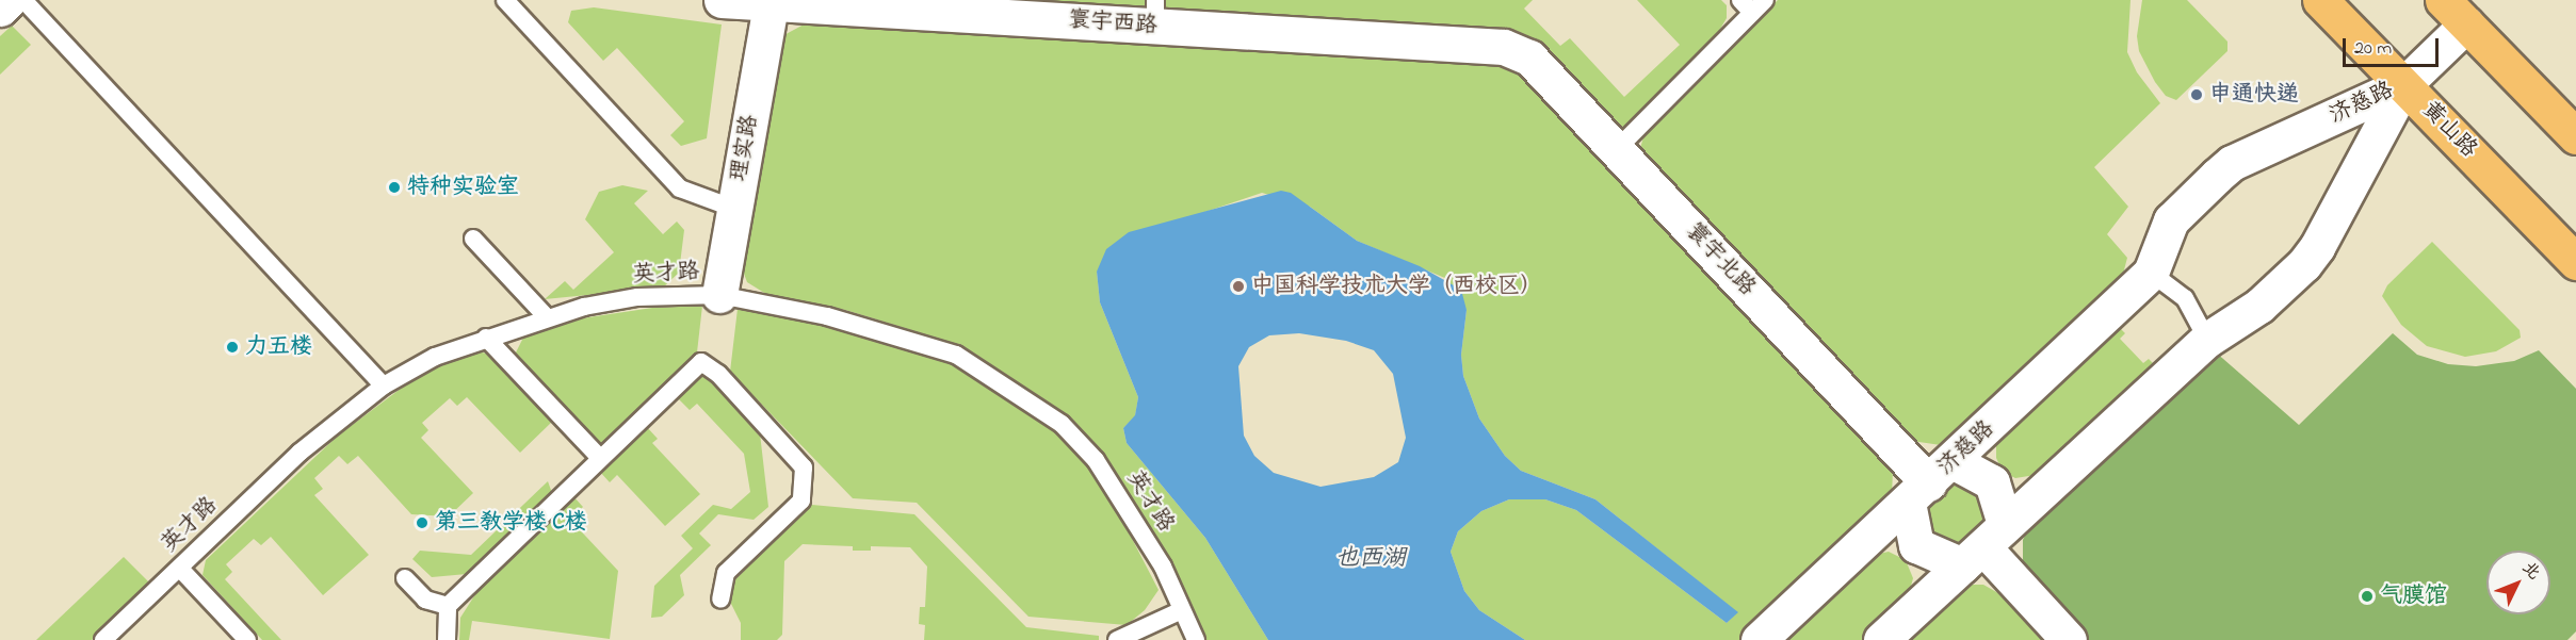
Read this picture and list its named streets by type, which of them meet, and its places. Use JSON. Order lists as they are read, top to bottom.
{
  "streets": {
    "main road": ["黄山路"],
    "street": [
      "寰宇西路",
      "济慈路",
      "理实路",
      "寰宇北路"
    ],
    "lane": ["英才路"]
  },
  "crossings": [
    ["寰宇西路", "理实路"],
    ["寰宇西路", "寰宇北路"],
    ["济慈路", "黄山路"],
    ["济慈路", "寰宇北路"],
    ["理实路", "英才路"]
  ],
  "water": ["也西湖"],
  "places": [
    "申通快递",
    "特种实验室",
    "中国科学技术大学（西校区）",
    "力五楼",
    "第三教学楼 C楼",
    "气膜馆"
  ],
  "scale_bar": "20 m",
  "north": "top right"
}
